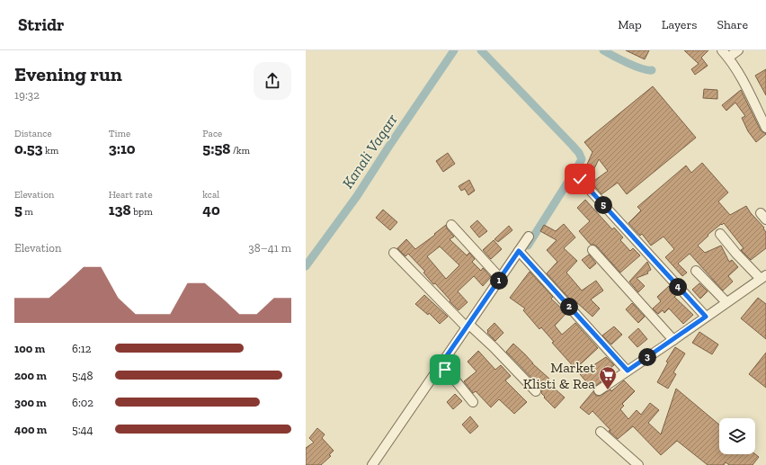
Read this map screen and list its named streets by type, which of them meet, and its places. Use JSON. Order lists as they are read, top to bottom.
{
  "water": ["Kanali Vaqarr"],
  "places": {
    "supermarket": ["Market Klisti & Rea"]
  },
  "page": {
    "header": "Stridr",
    "nav": ["Map", "Layers", "Share"],
    "heading": ["Evening run", "19:32"],
    "stats": [
      ["Distance", "0.53 km"],
      ["Time", "3:10"],
      ["Pace", "5:58 /km"],
      ["Elevation", "5 m"],
      ["Heart rate", "138 bpm"],
      ["kcal", "40"]
    ],
    "pins": [
      "5",
      "1",
      "4",
      "2",
      "3"
    ],
    "chart": ["Elevation", "38–41 m"],
    "list": [
      {
        "name": "100 m",
        "note": "6:12"
      },
      {
        "name": "200 m",
        "note": "5:48"
      },
      {
        "name": "300 m",
        "note": "6:02"
      },
      {
        "name": "400 m",
        "note": "5:44"
      }
    ]
  }
}
